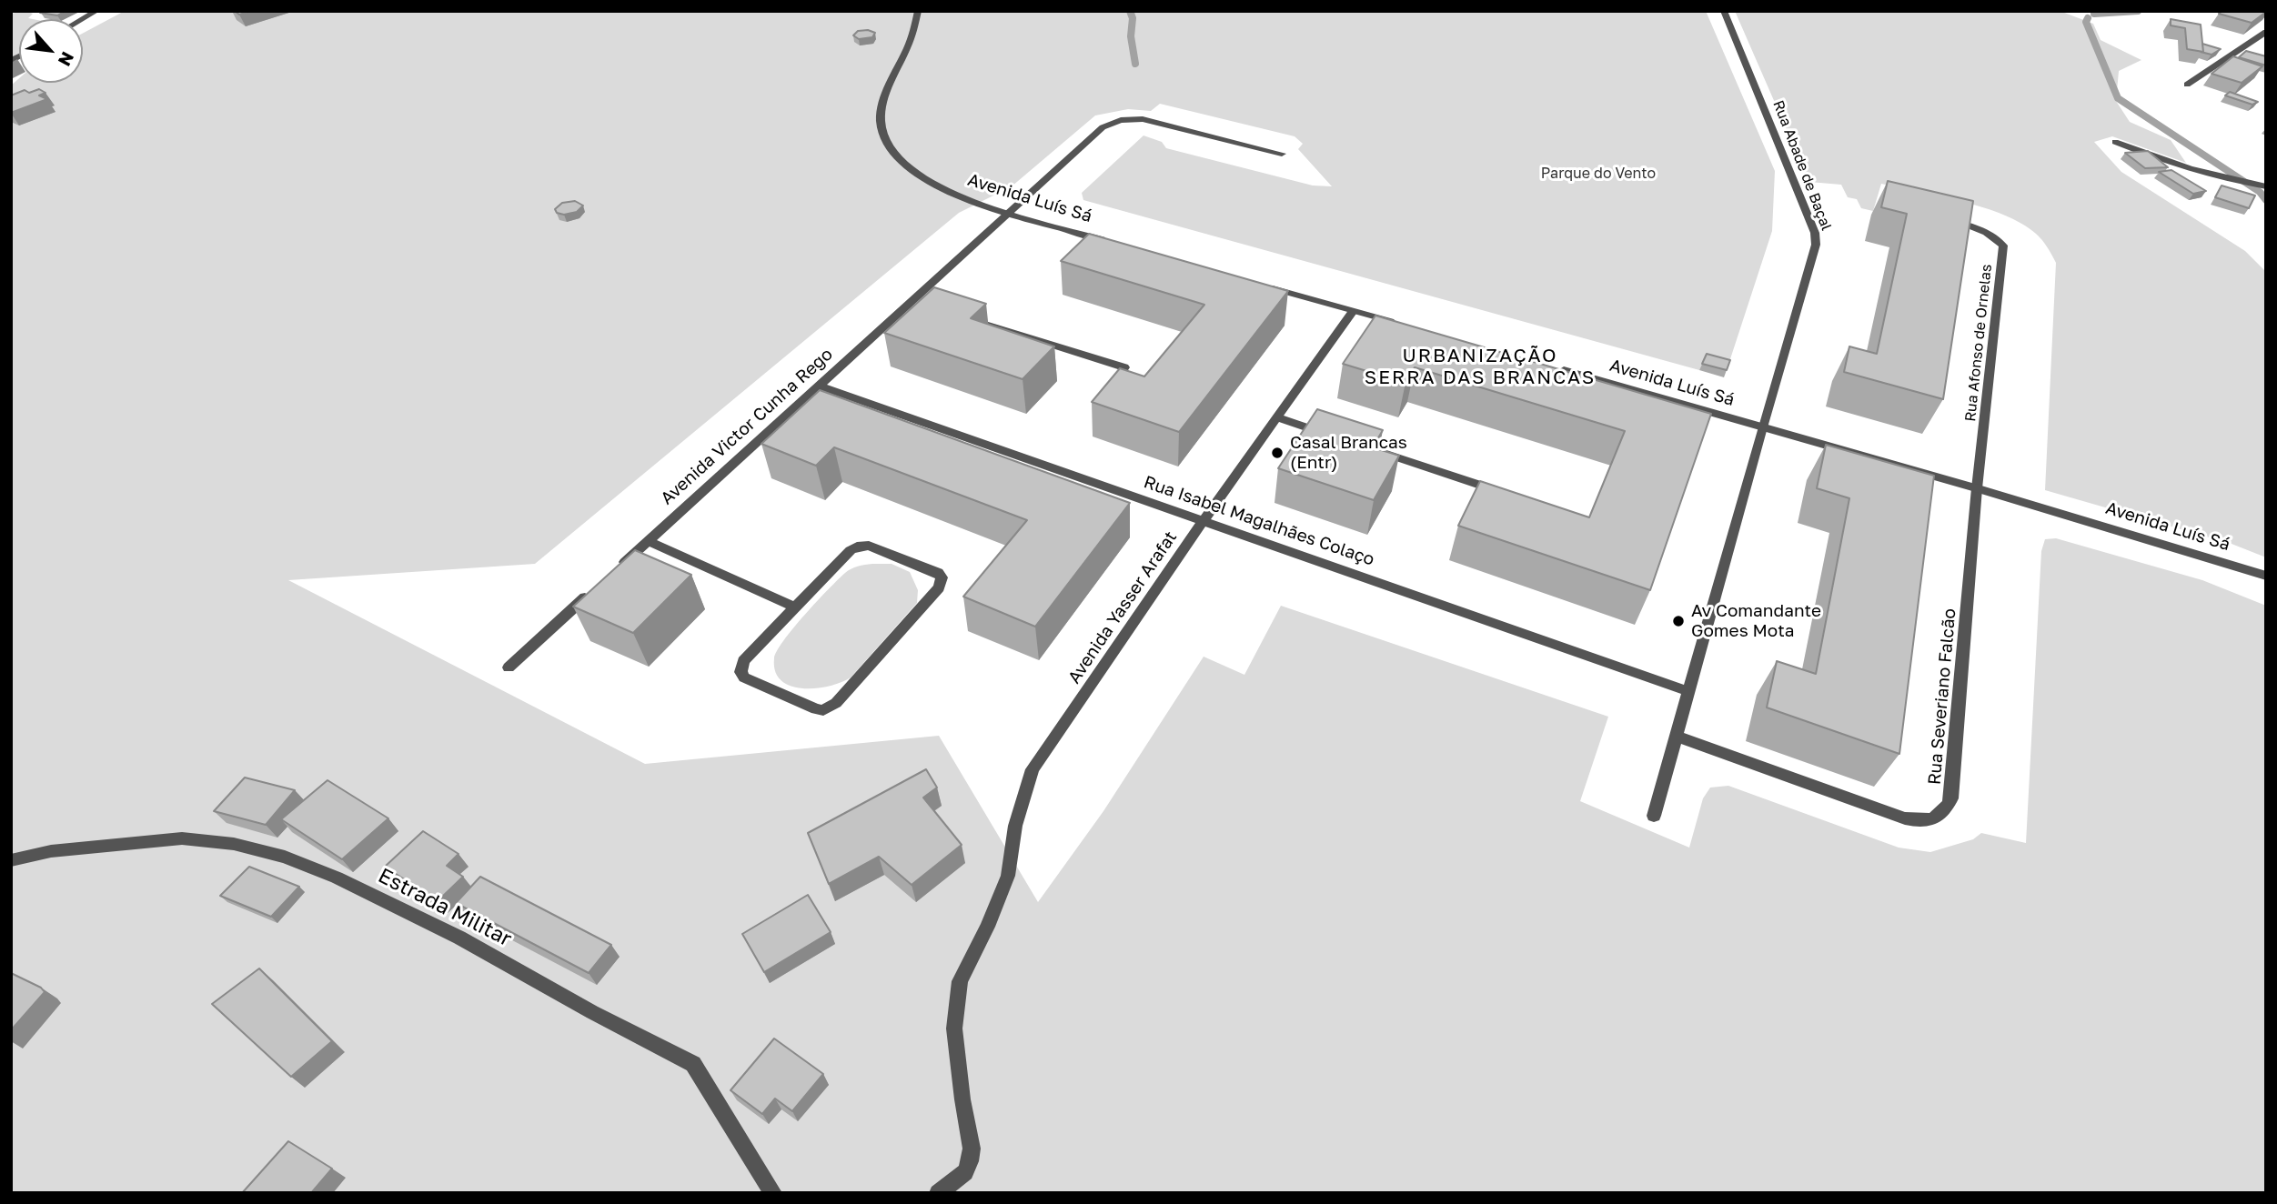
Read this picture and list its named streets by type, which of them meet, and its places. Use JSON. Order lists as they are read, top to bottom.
{
  "streets": {
    "street": [
      "Rua Abade de Baçal",
      "Avenida Luís Sá",
      "Rua Afonso de Ornelas",
      "Avenida Victor Cunha Rego",
      "Rua Isabel Magalhães Colaço",
      "Avenida Yasser Arafat",
      "Rua Severiano Falcão",
      "Estrada Militar"
    ]
  },
  "crossings": [
    ["Rua Abade de Baçal", "Avenida Luís Sá"],
    ["Rua Abade de Baçal", "Rua Isabel Magalhães Colaço"],
    ["Rua Abade de Baçal", "Rua Severiano Falcão"],
    ["Avenida Luís Sá", "Rua Afonso de Ornelas"],
    ["Avenida Luís Sá", "Avenida Victor Cunha Rego"],
    ["Avenida Luís Sá", "Rua Severiano Falcão"],
    ["Rua Afonso de Ornelas", "Rua Severiano Falcão"],
    ["Avenida Victor Cunha Rego", "Rua Isabel Magalhães Colaço"],
    ["Rua Isabel Magalhães Colaço", "Avenida Yasser Arafat"]
  ],
  "districts": ["URBANIZAÇÃO SERRA DAS BRANCAS"],
  "parks": ["Parque do Vento"],
  "places": ["Casal Brancas (Entr)", "Av Comandante Gomes Mota"],
  "north": "bottom right"
}
